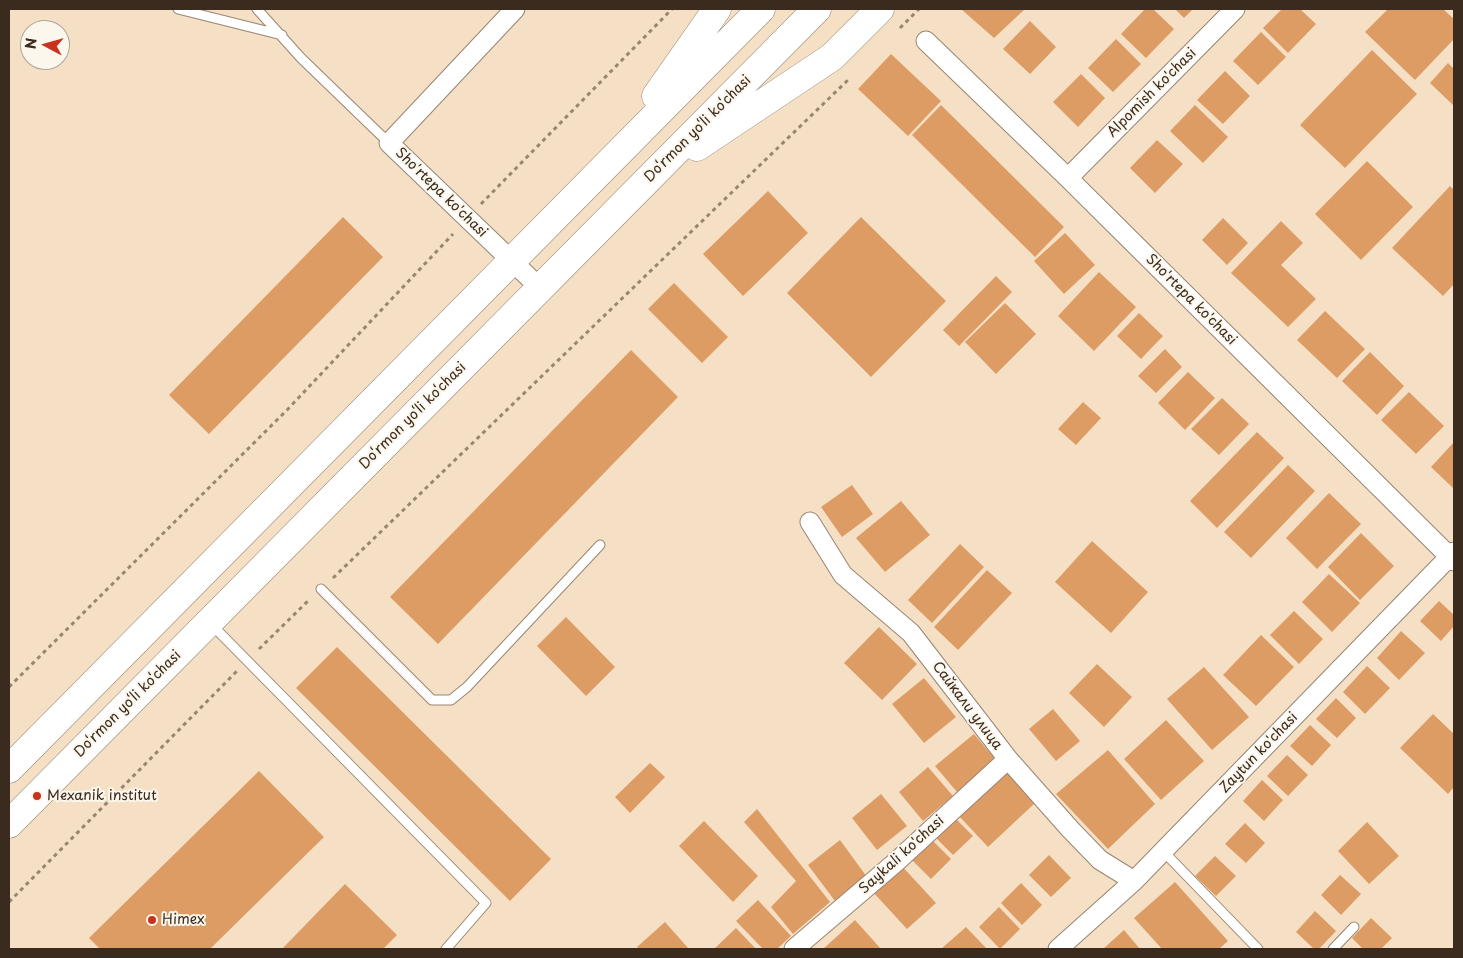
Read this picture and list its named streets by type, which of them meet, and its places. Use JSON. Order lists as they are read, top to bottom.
{
  "streets": {
    "main road": ["Do‘rmon yo‘li ko‘chasi"],
    "street": [
      "Alpomish ko'chasi",
      "Sho'rtepa ko'chasi",
      "Сайкали улица",
      "Zaytun ko'chasi",
      "Saykali ko'chasi"
    ]
  },
  "crossings": [
    ["Alpomish ko'chasi", "Sho'rtepa ko'chasi"],
    ["Do‘rmon yo‘li ko‘chasi", "Sho'rtepa ko'chasi"],
    ["Sho'rtepa ko'chasi", "Zaytun ko'chasi"],
    ["Сайкали улица", "Zaytun ko'chasi"],
    ["Сайкали улица", "Saykali ko'chasi"]
  ],
  "places": ["Mexanik institut", "Himex"],
  "north": "left"
}
